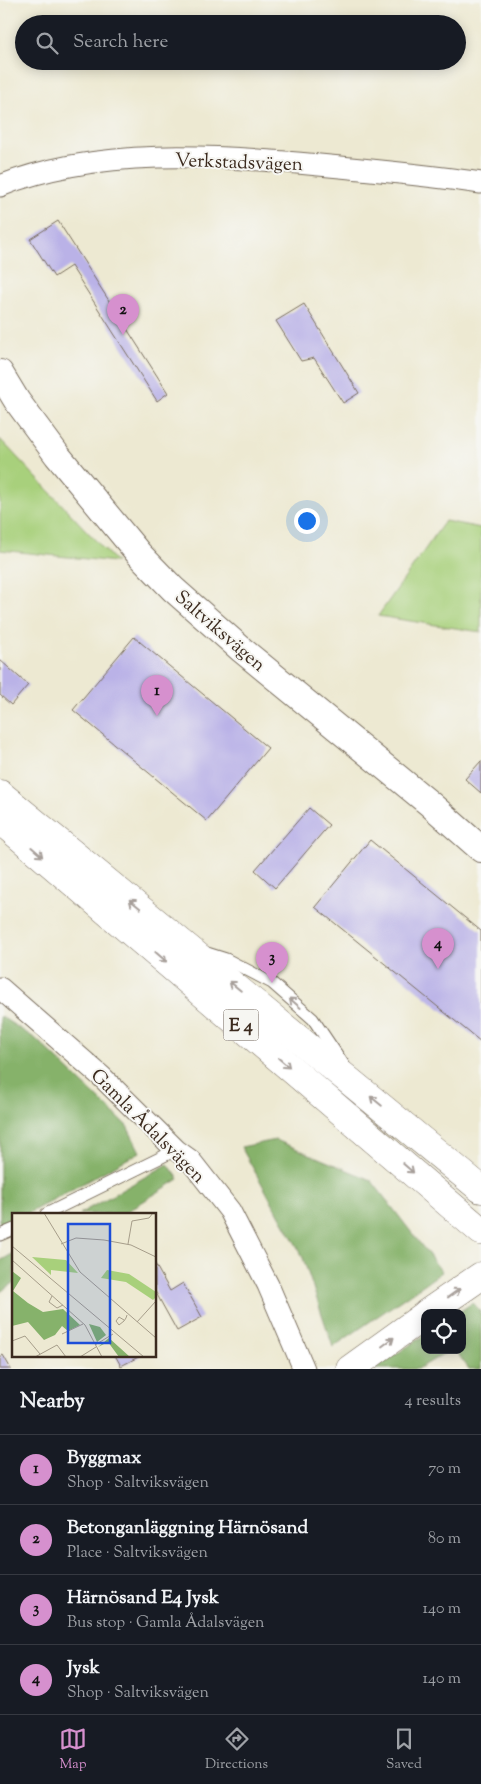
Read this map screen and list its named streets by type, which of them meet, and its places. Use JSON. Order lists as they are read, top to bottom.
{
  "streets": {
    "highway": ["E 4"],
    "street": ["Verkstadsvägen", "Saltviksvägen", "Gamla Ådalsvägen"]
  },
  "page": {
    "search": "Search here",
    "pins": [
      "2",
      "1",
      "4",
      "3"
    ],
    "heading": ["Nearby", "4 results"],
    "list": [
      {
        "mark": "1",
        "name": "Byggmax",
        "note": "Shop · Saltviksvägen",
        "value": "70 m"
      },
      {
        "mark": "2",
        "name": "Betonganläggning Härnösand",
        "note": "Place · Saltviksvägen",
        "value": "80 m"
      },
      {
        "mark": "3",
        "name": "Härnösand E4 Jysk",
        "note": "Bus stop · Gamla Ådalsvägen",
        "value": "140 m"
      },
      {
        "mark": "4",
        "name": "Jysk",
        "note": "Shop · Saltviksvägen",
        "value": "140 m"
      }
    ],
    "nav": ["Map", "Directions", "Saved"]
  }
}
